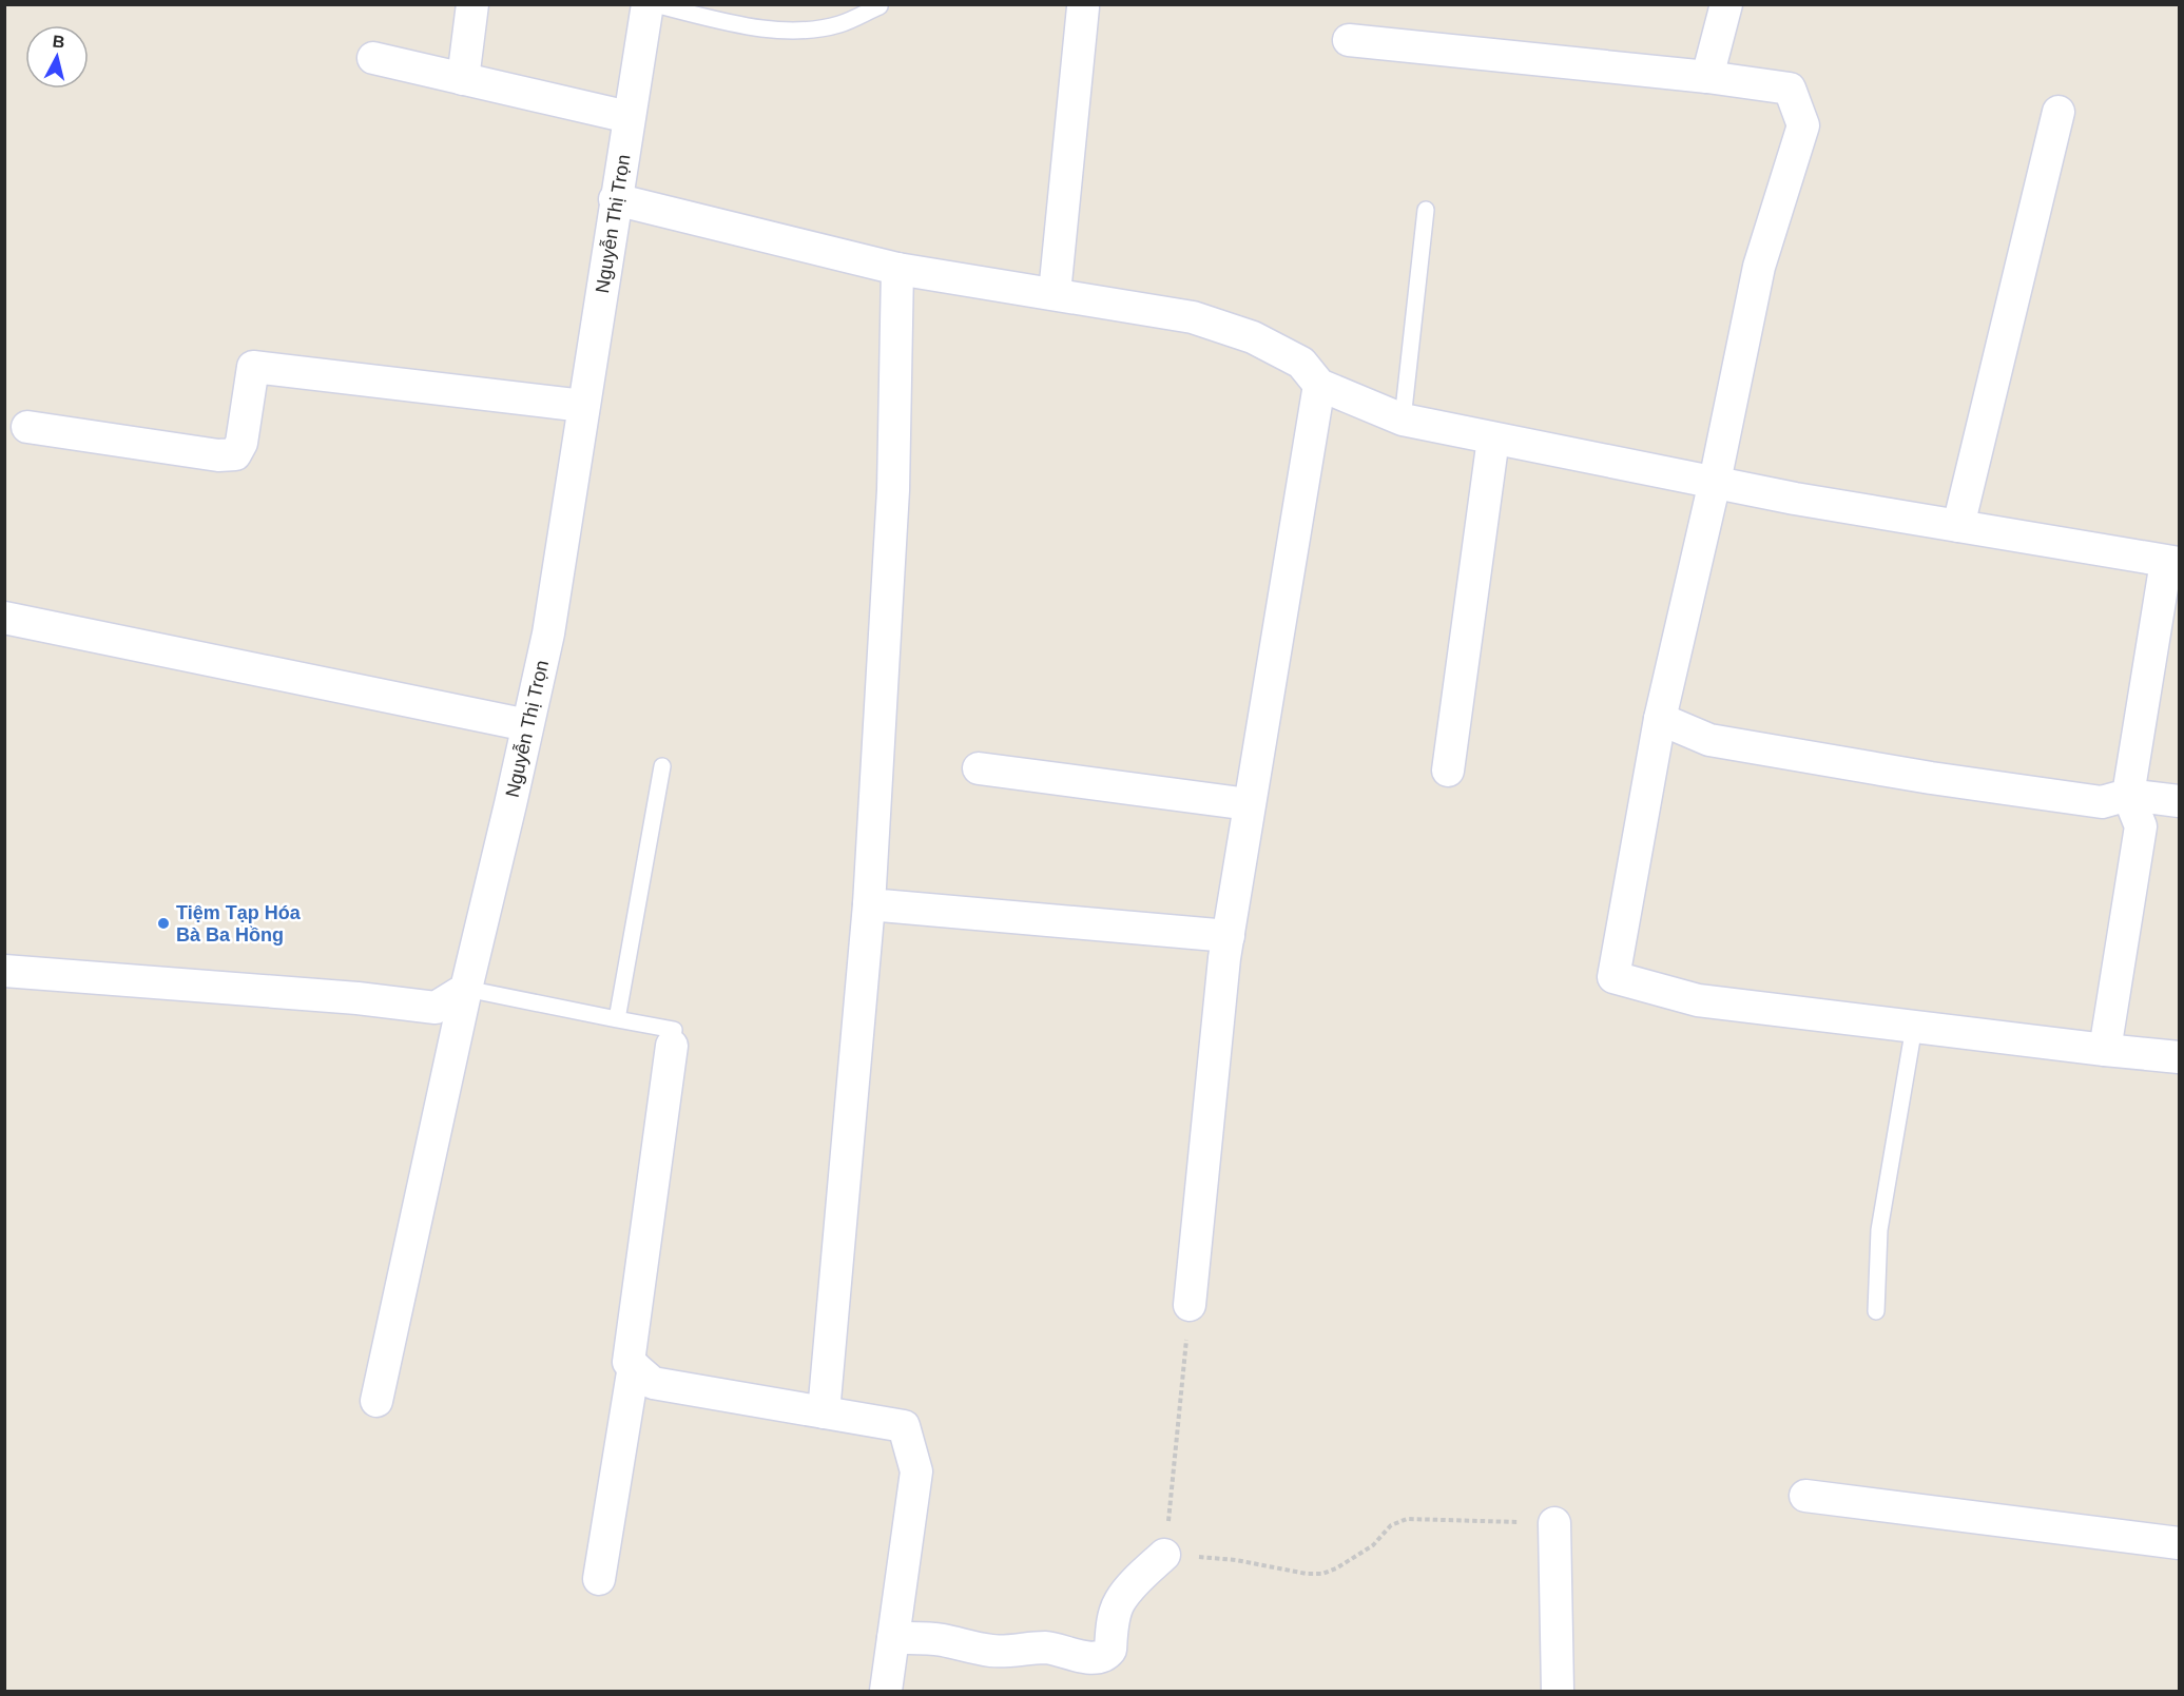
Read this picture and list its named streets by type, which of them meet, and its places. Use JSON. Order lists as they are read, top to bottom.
{
  "streets": {
    "street": ["Nguyễn Thị Trọn"]
  },
  "places": ["Tiệm Tạp Hóa Bà Ba Hồng"],
  "north": "top"
}
